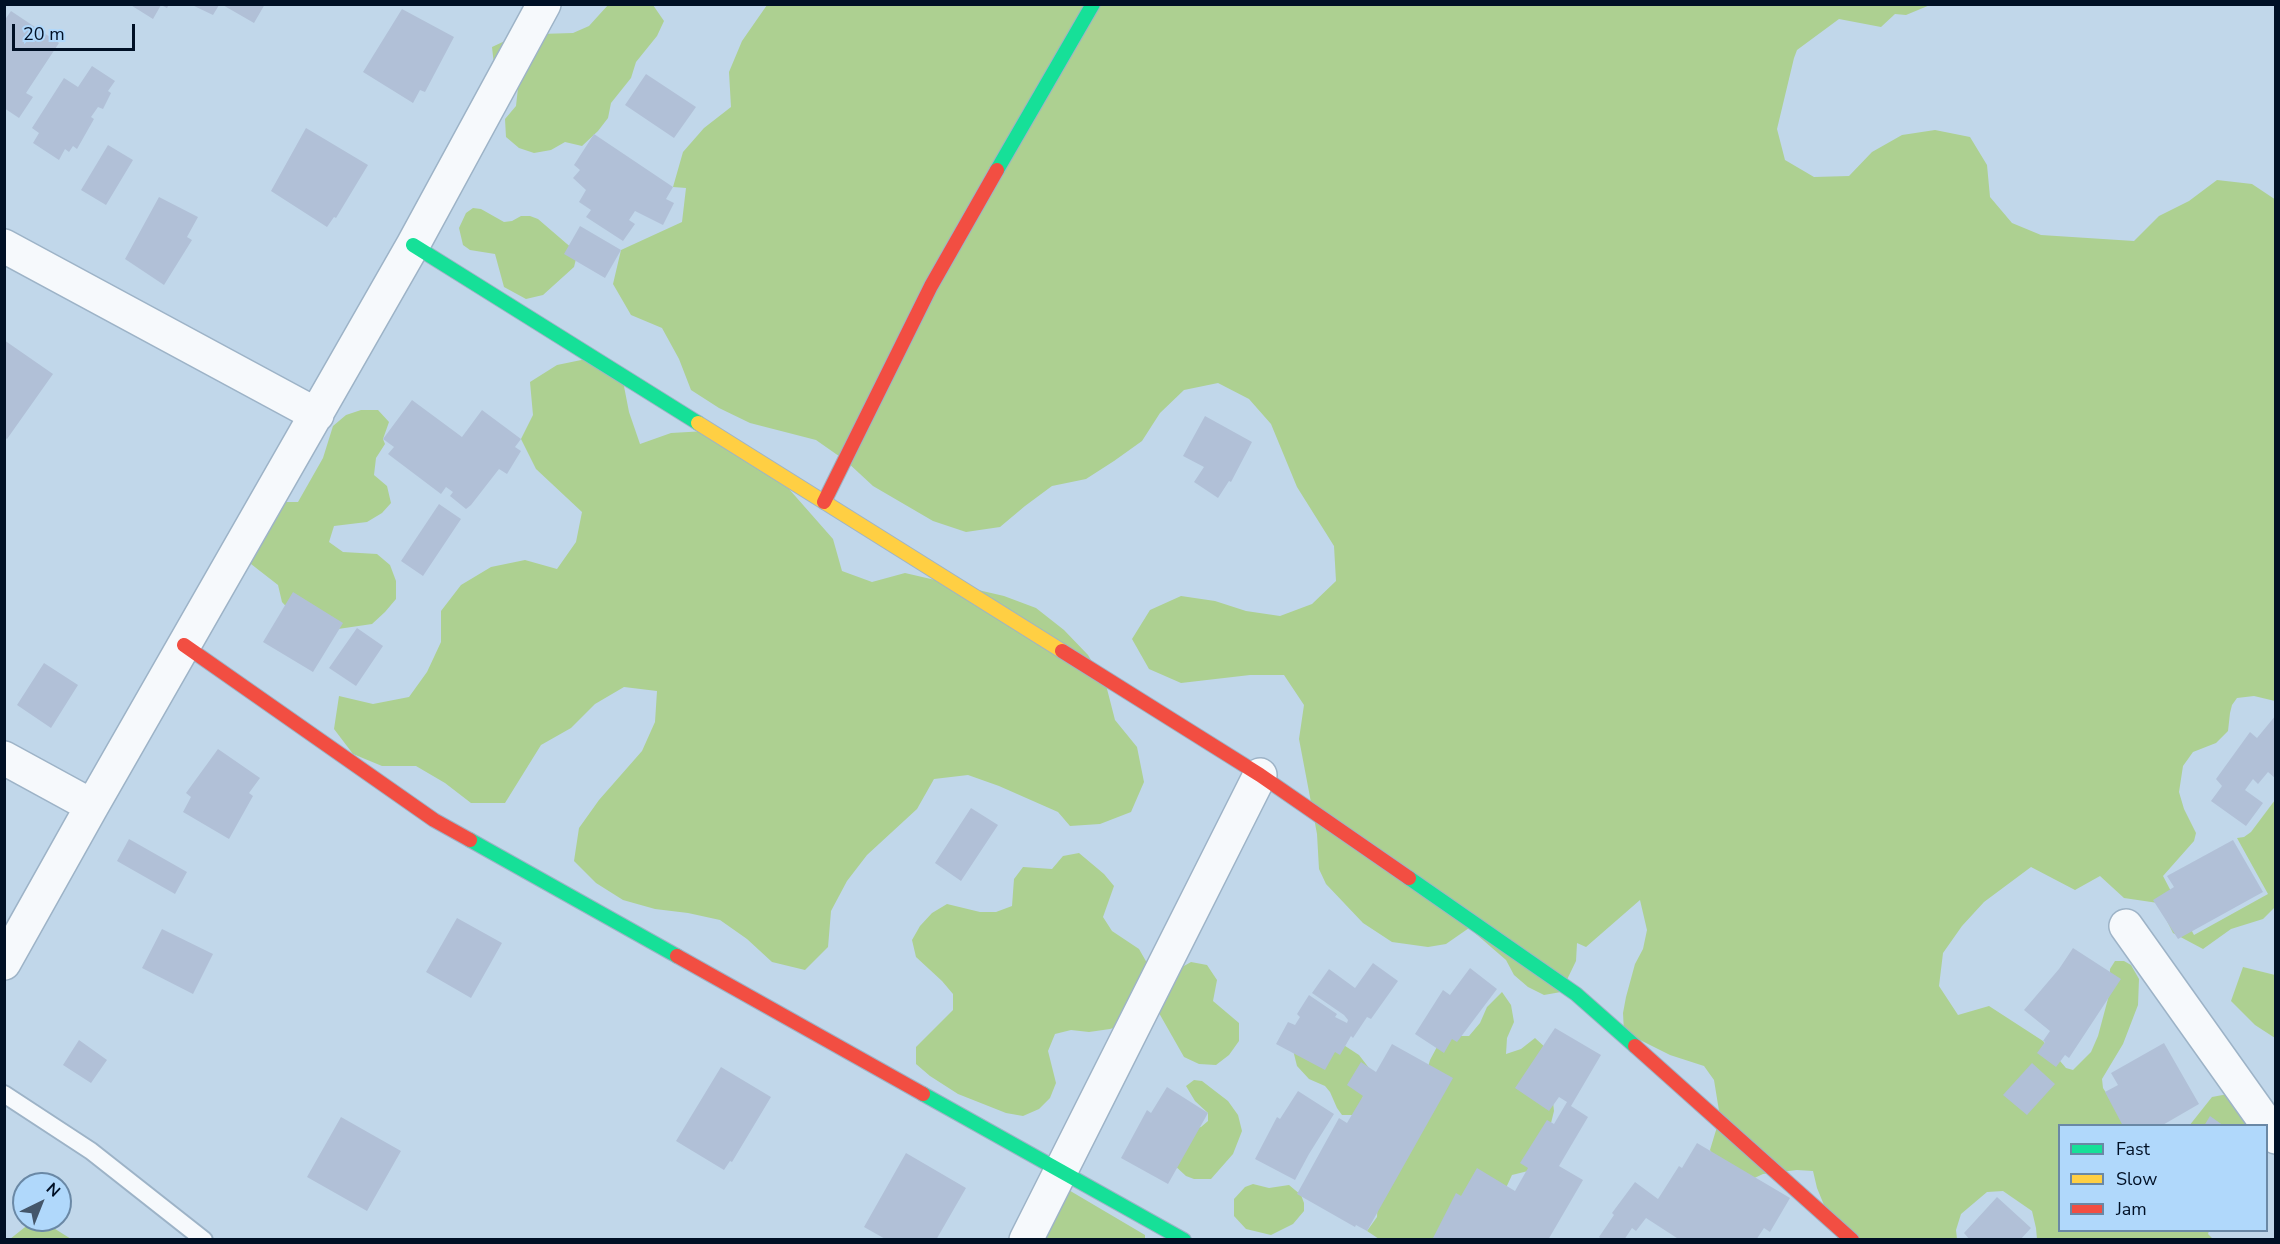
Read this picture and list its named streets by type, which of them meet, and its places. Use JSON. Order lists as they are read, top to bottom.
{
  "legend": ["Fast", "Slow", "Jam"],
  "scale_bar": "20 m",
  "north": "top right"
}
